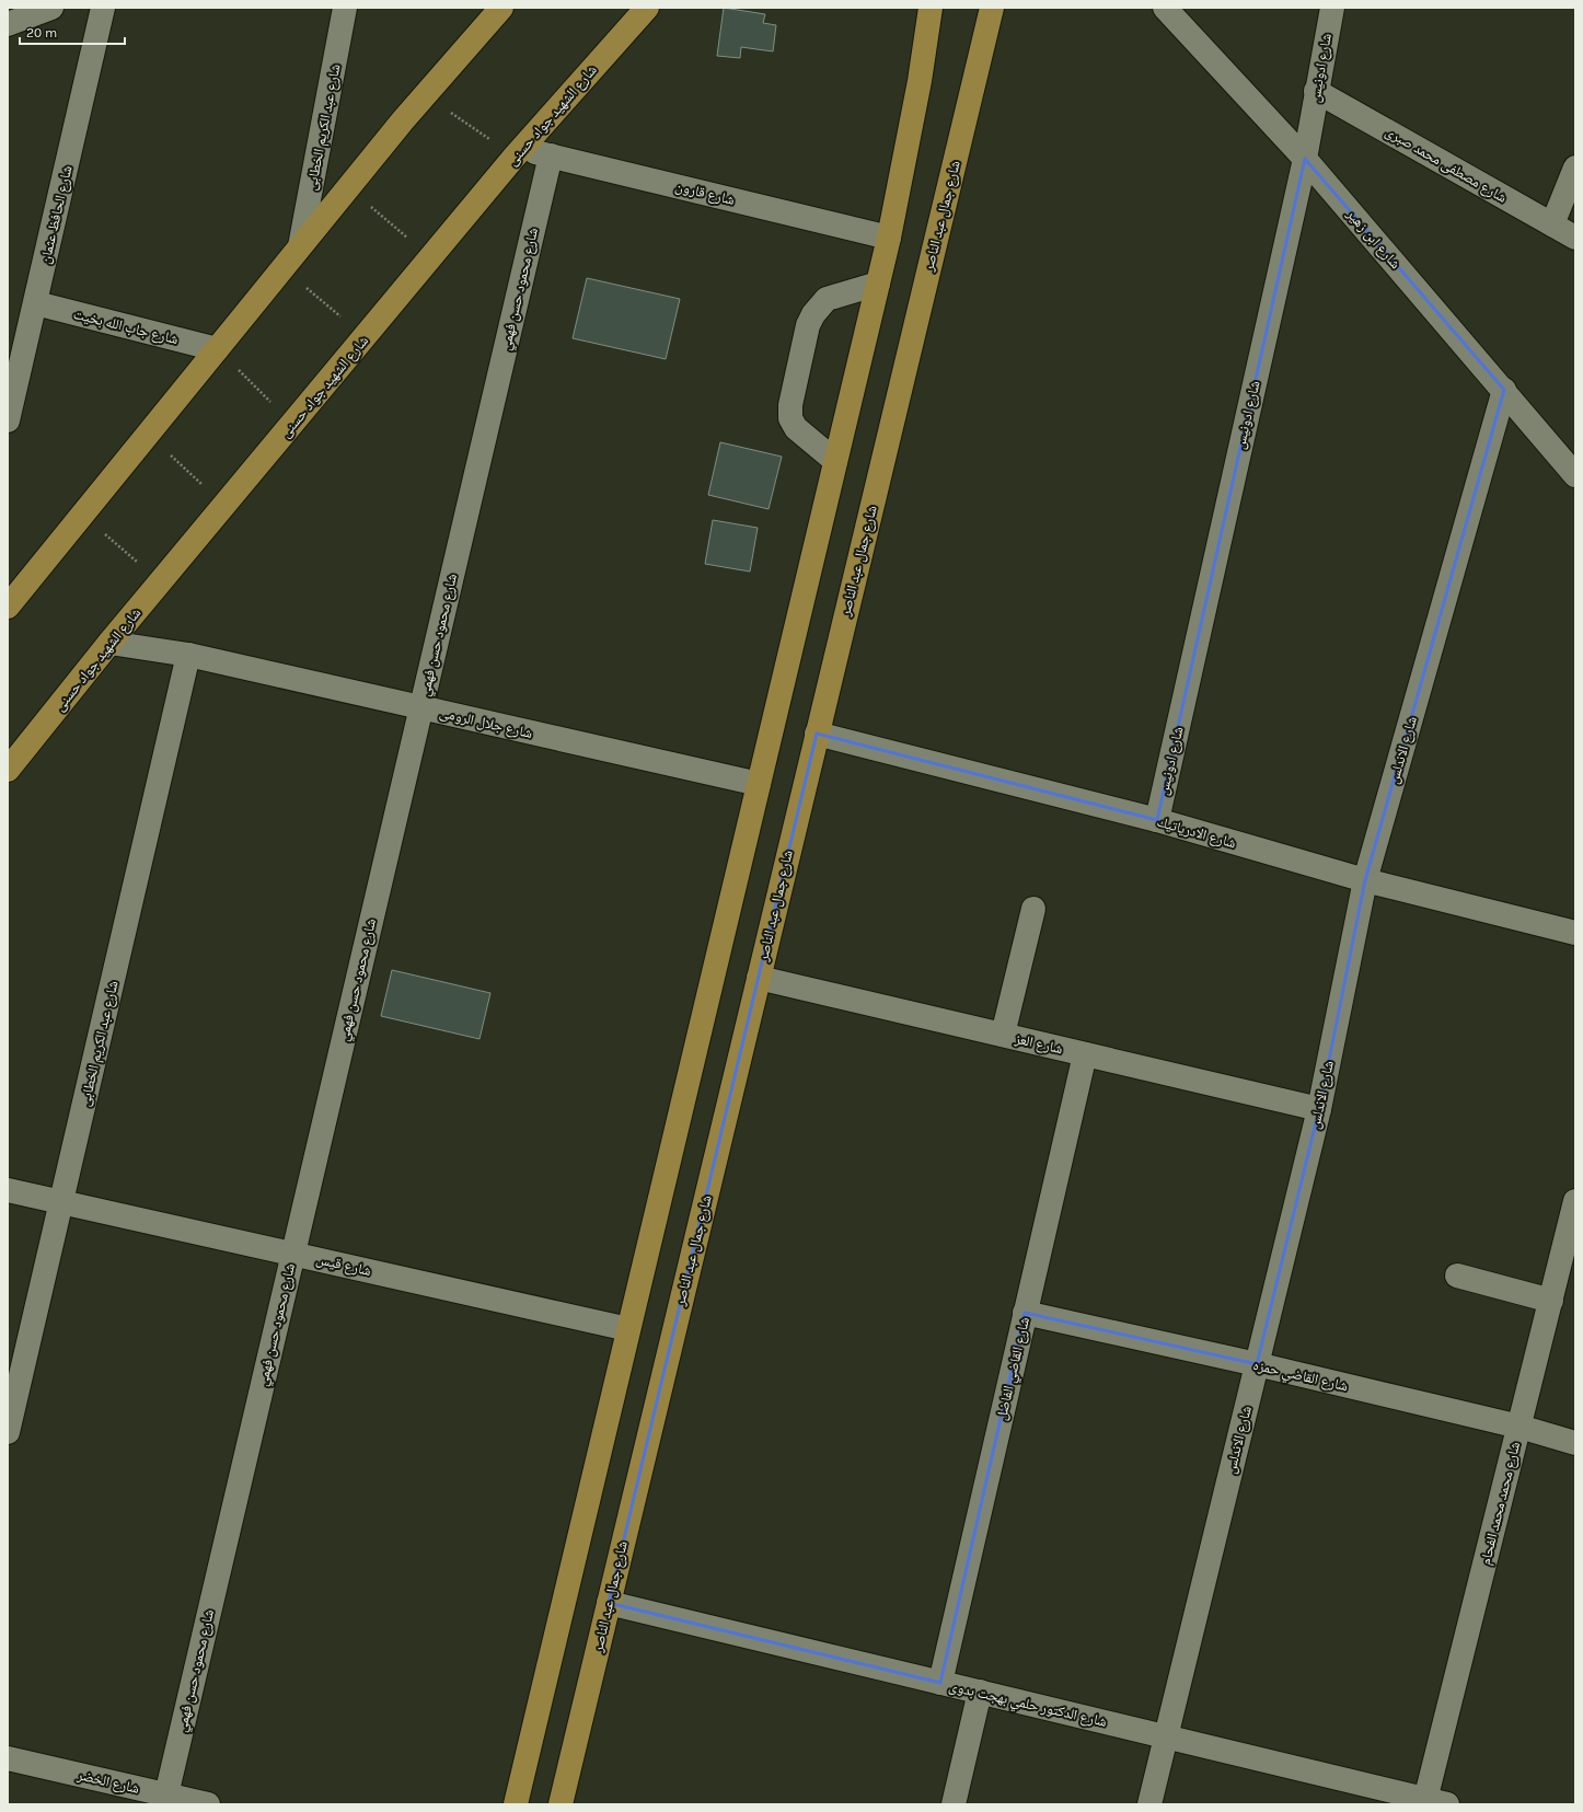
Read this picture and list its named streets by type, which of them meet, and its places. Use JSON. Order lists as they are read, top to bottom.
{
  "streets": {
    "main road": ["شارع الشهيد جواد حسنى", "شارع جمال عبد الناصر"],
    "street": [
      "شارع ادونيس",
      "شارع عبد الكريم الخطابى",
      "شارع مصطفى محمد صبرى",
      "شارع قارون",
      "شارع الحافظ عثمان",
      "شارع ابن زهير",
      "شارع محمود حسن فهمي",
      "شارع جاب الله بخيت",
      "شارع جلال الرومى",
      "شارع الاندلس",
      "شارع الادرياتيك",
      "شارع العز",
      "شارع قيس",
      "شارع القاضي الفاضل",
      "شارع القاضي حمزه",
      "شارع محمد محمد الفحام",
      "شارع الدكتور حلمي بهجت بدوى",
      "شارع الخضر"
    ]
  },
  "crossings": [
    ["شارع ادونيس", "شارع مصطفى محمد صبرى"],
    ["شارع ادونيس", "شارع ابن زهير"],
    ["شارع ادونيس", "شارع الادرياتيك"],
    ["شارع الشهيد جواد حسنى", "شارع قارون"],
    ["شارع الشهيد جواد حسنى", "شارع جلال الرومى"],
    ["شارع عبد الكريم الخطابى", "شارع جلال الرومى"],
    ["شارع عبد الكريم الخطابى", "شارع قيس"],
    ["شارع قارون", "شارع محمود حسن فهمي"],
    ["شارع الحافظ عثمان", "شارع جاب الله بخيت"],
    ["شارع جمال عبد الناصر", "شارع الادرياتيك"],
    ["شارع جمال عبد الناصر", "شارع العز"],
    ["شارع جمال عبد الناصر", "شارع الدكتور حلمي بهجت بدوى"],
    ["شارع ابن زهير", "شارع الاندلس"],
    ["شارع محمود حسن فهمي", "شارع جلال الرومى"],
    ["شارع محمود حسن فهمي", "شارع قيس"],
    ["شارع محمود حسن فهمي", "شارع الخضر"],
    ["شارع الاندلس", "شارع الادرياتيك"],
    ["شارع الاندلس", "شارع العز"],
    ["شارع الاندلس", "شارع القاضي حمزه"],
    ["شارع الاندلس", "شارع الدكتور حلمي بهجت بدوى"],
    ["شارع العز", "شارع القاضي الفاضل"],
    ["شارع القاضي الفاضل", "شارع القاضي حمزه"],
    ["شارع القاضي الفاضل", "شارع الدكتور حلمي بهجت بدوى"],
    ["شارع القاضي حمزه", "شارع محمد محمد الفحام"],
    ["شارع محمد محمد الفحام", "شارع الدكتور حلمي بهجت بدوى"]
  ],
  "scale_bar": "20 m"
}
